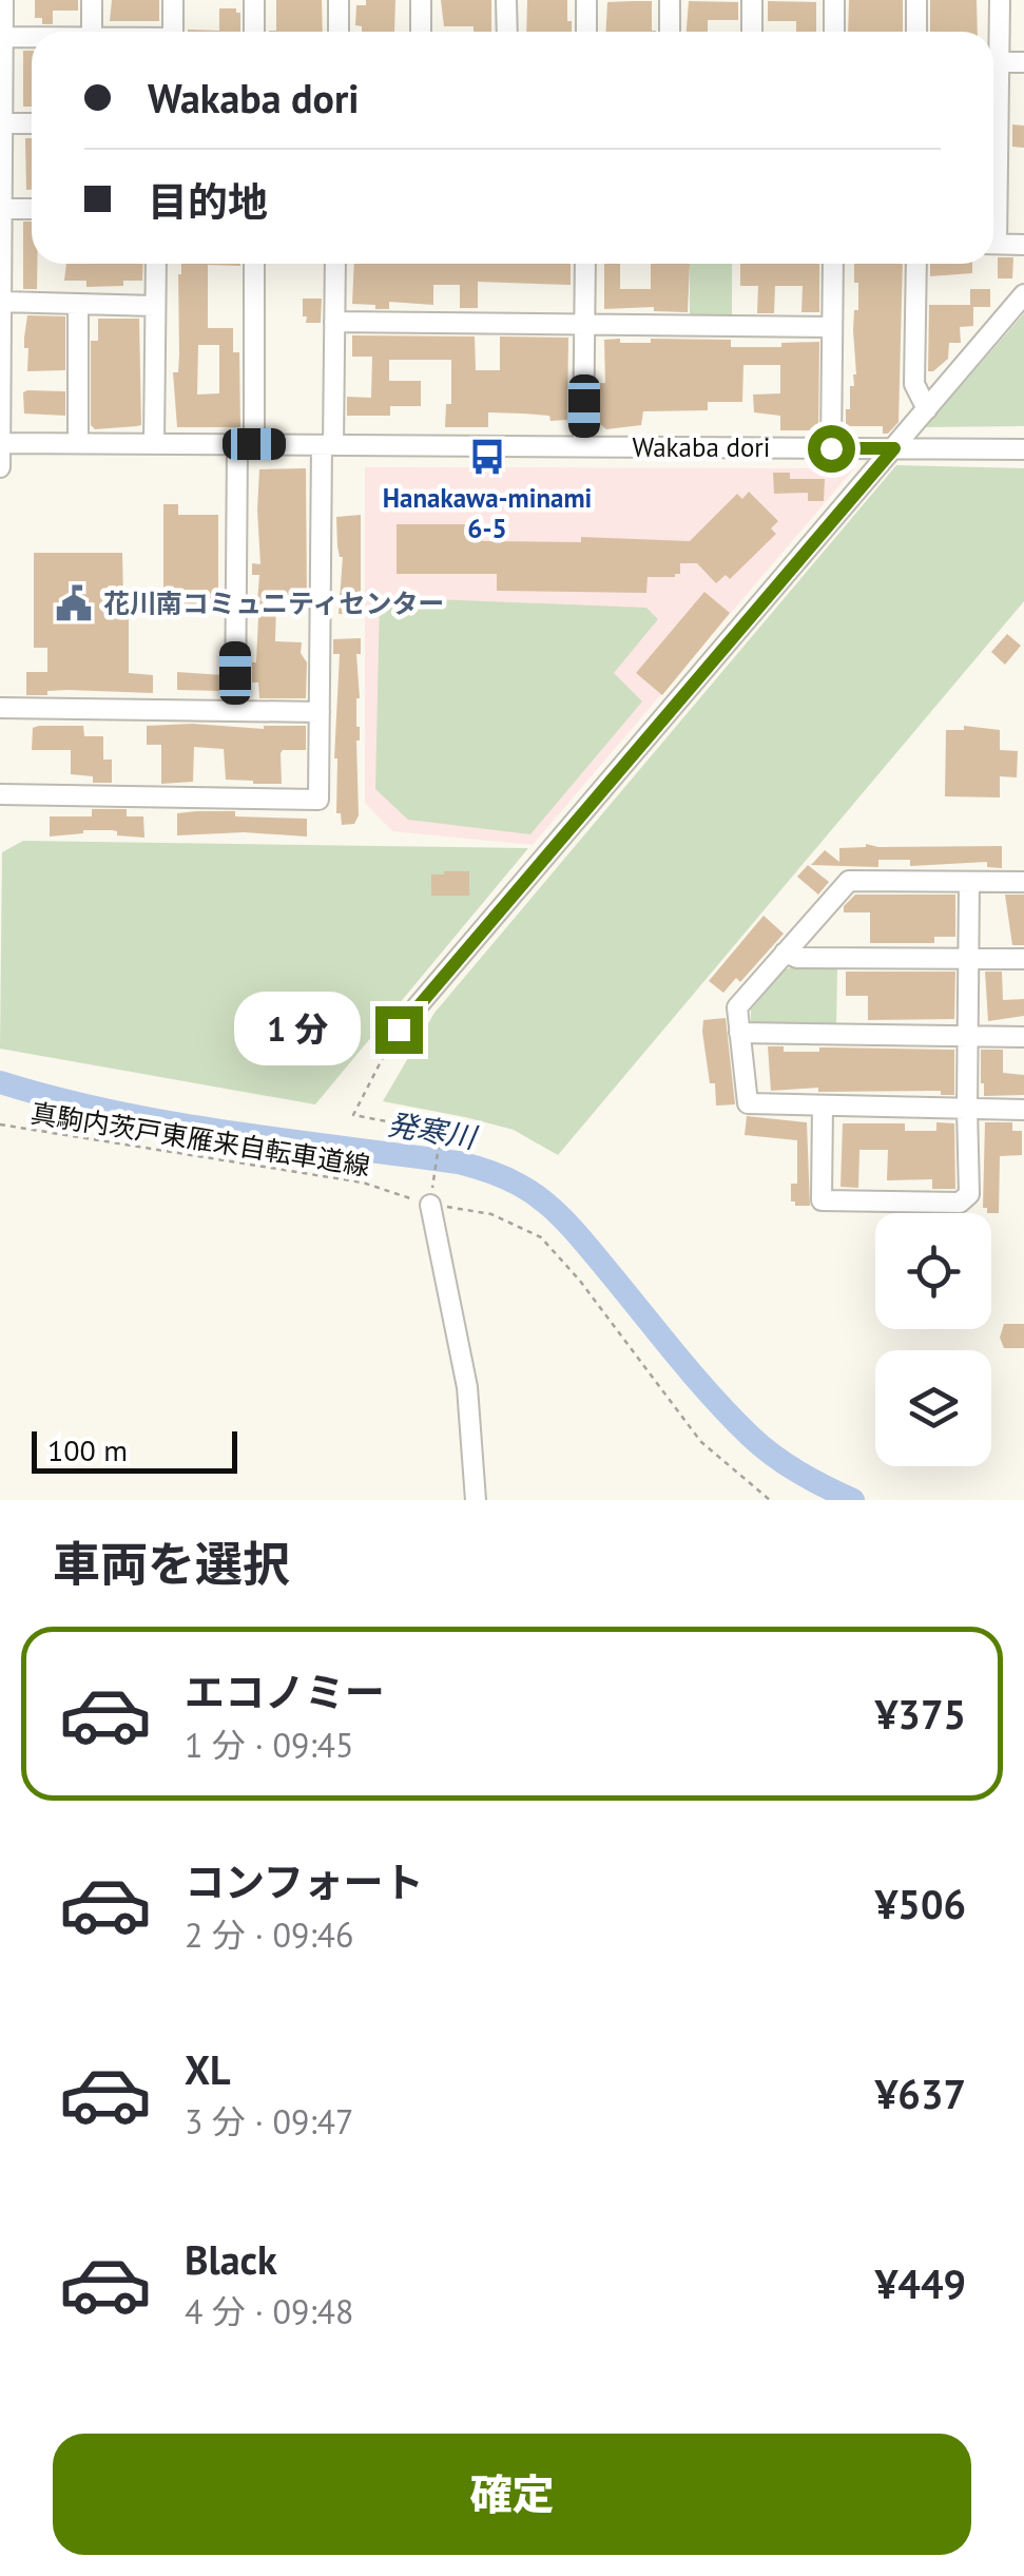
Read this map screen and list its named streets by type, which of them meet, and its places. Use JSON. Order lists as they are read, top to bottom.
{
  "streets": {
    "street": ["Wakaba dori"],
    "path": ["真駒内茨戸東雁来自転車道線"]
  },
  "water": ["発寒川"],
  "places": {
    "bus stop": ["Hanakawa-minami 6-5"],
    "public building": ["花川南コミュニティセンター"]
  },
  "scale_bar": "100 m",
  "page": {
    "banner": ["Wakaba dori", "目的地"],
    "bubble": "1 分",
    "scale": "100 m",
    "heading": "車両を選択",
    "list": [
      {
        "name": "エコノミー",
        "note": "1 分 · 09:45",
        "value": "¥375"
      },
      {
        "name": "コンフォート",
        "note": "2 分 · 09:46",
        "value": "¥506"
      },
      {
        "name": "XL",
        "note": "3 分 · 09:47",
        "value": "¥637"
      },
      {
        "name": "Black",
        "note": "4 分 · 09:48",
        "value": "¥449"
      }
    ],
    "buttons": "確定"
  }
}
